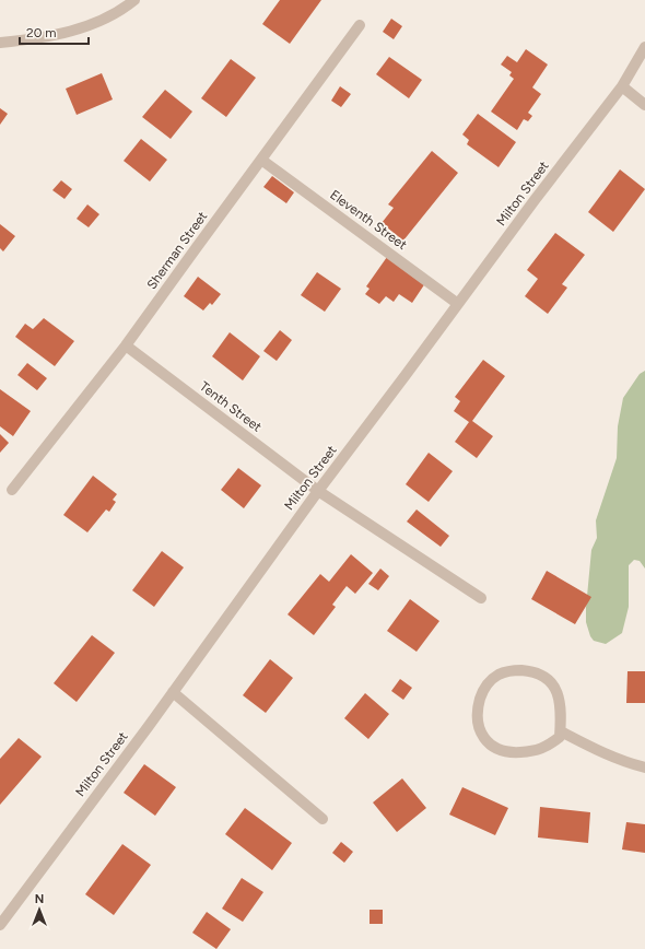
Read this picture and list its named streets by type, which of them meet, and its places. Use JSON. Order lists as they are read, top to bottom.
{
  "streets": {
    "street": [
      "Milton Street",
      "Eleventh Street",
      "Sherman Street",
      "Tenth Street"
    ]
  },
  "crossings": [
    ["Milton Street", "Eleventh Street"],
    ["Milton Street", "Tenth Street"],
    ["Eleventh Street", "Sherman Street"],
    ["Sherman Street", "Tenth Street"]
  ],
  "scale_bar": "20 m",
  "north": "top"
}
